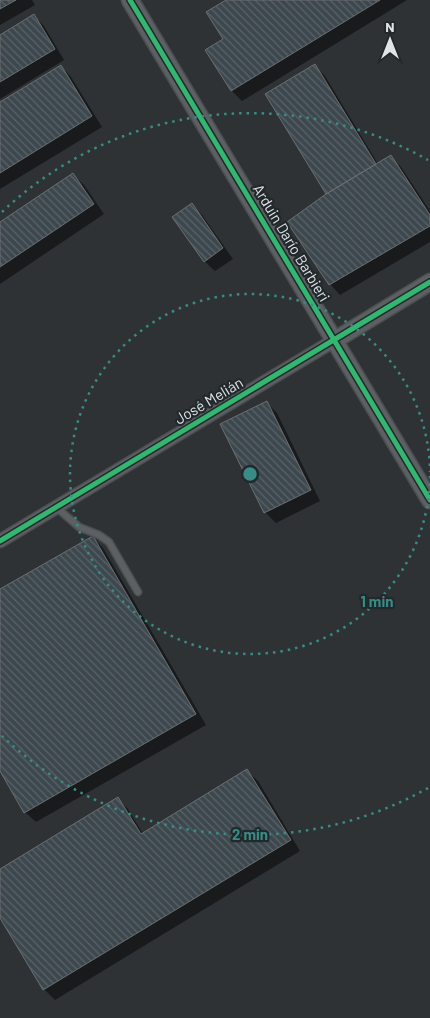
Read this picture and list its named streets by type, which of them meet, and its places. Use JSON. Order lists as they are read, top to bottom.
{
  "streets": {
    "street": ["Arduin Darío Barbieri", "José Melián"]
  },
  "crossings": [
    ["Arduin Darío Barbieri", "José Melián"]
  ],
  "north": "top",
  "rings": ["1 min", "2 min"]
}
